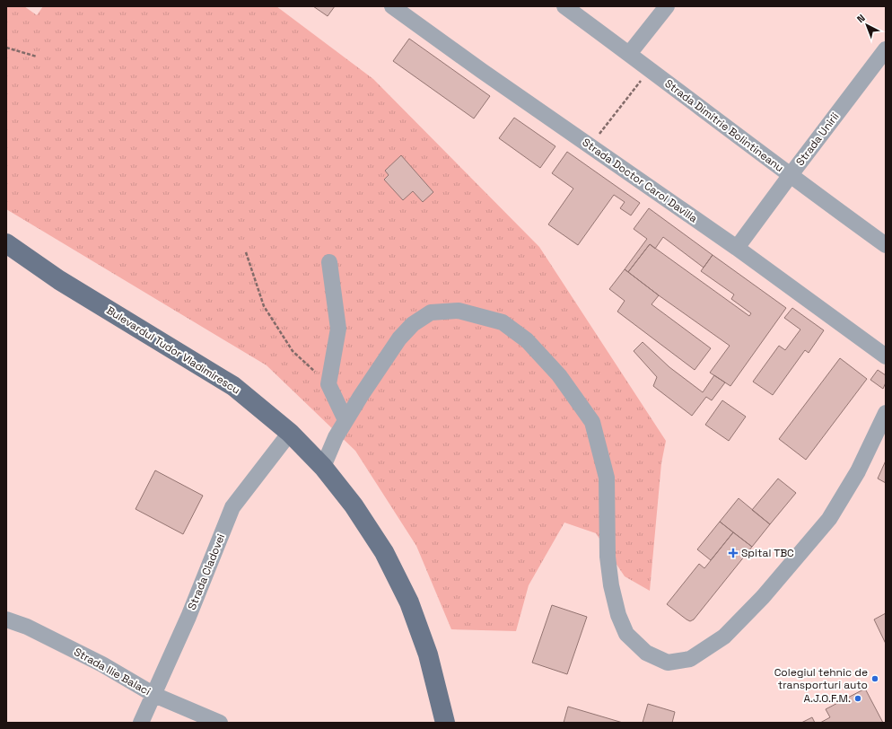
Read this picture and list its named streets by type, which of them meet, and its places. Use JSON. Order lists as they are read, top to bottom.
{
  "streets": {
    "main road": ["Bulevardul Tudor Vladimirescu"],
    "street": [
      "Strada Dimitrie Bolintineanu",
      "Strada Unirii",
      "Strada Doctor Carol Davilla",
      "Strada Cladovei",
      "Strada Ilie Balaci"
    ]
  },
  "crossings": [
    ["Strada Dimitrie Bolintineanu", "Strada Unirii"],
    ["Strada Unirii", "Strada Doctor Carol Davilla"],
    ["Bulevardul Tudor Vladimirescu", "Strada Cladovei"],
    ["Strada Cladovei", "Strada Ilie Balaci"]
  ],
  "places": {
    "health": ["Spital TBC"],
    "other": ["Colegiul tehnic de transporturi auto", "A.J.O.F.M."]
  },
  "north": "top left"
}
